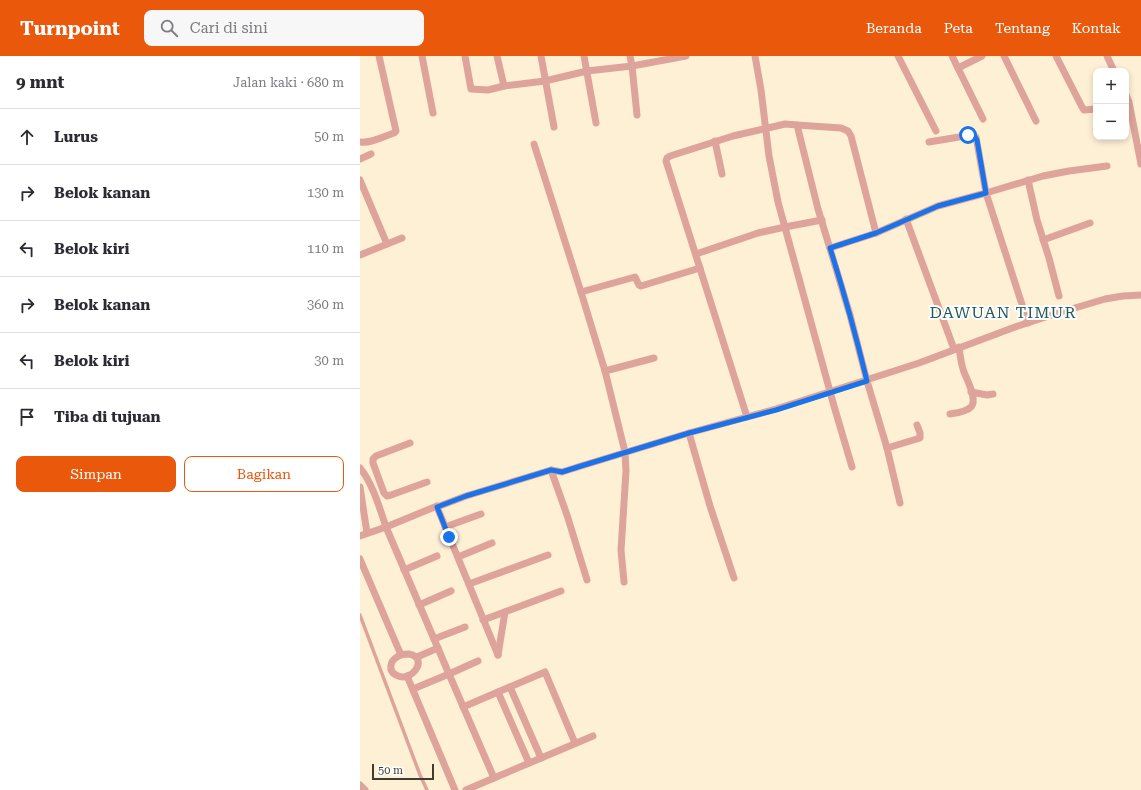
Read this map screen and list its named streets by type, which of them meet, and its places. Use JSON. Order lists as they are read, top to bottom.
{
  "districts": ["DAWUAN TIMUR"],
  "scale_bar": "50 m",
  "page": {
    "header": "Turnpoint",
    "search": "Cari di sini",
    "nav": [
      "Beranda",
      "Peta",
      "Tentang",
      "Kontak"
    ],
    "heading": ["9 mnt", "Jalan kaki · 680 m"],
    "map_buttons": ["+", "−"],
    "list": [
      ["Lurus", "50 m"],
      ["Belok kanan", "130 m"],
      ["Belok kiri", "110 m"],
      ["Belok kanan", "360 m"],
      ["Belok kiri", "30 m"],
      "Tiba di tujuan"
    ],
    "buttons": ["Simpan", "Bagikan"],
    "scale": "50 m"
  }
}
